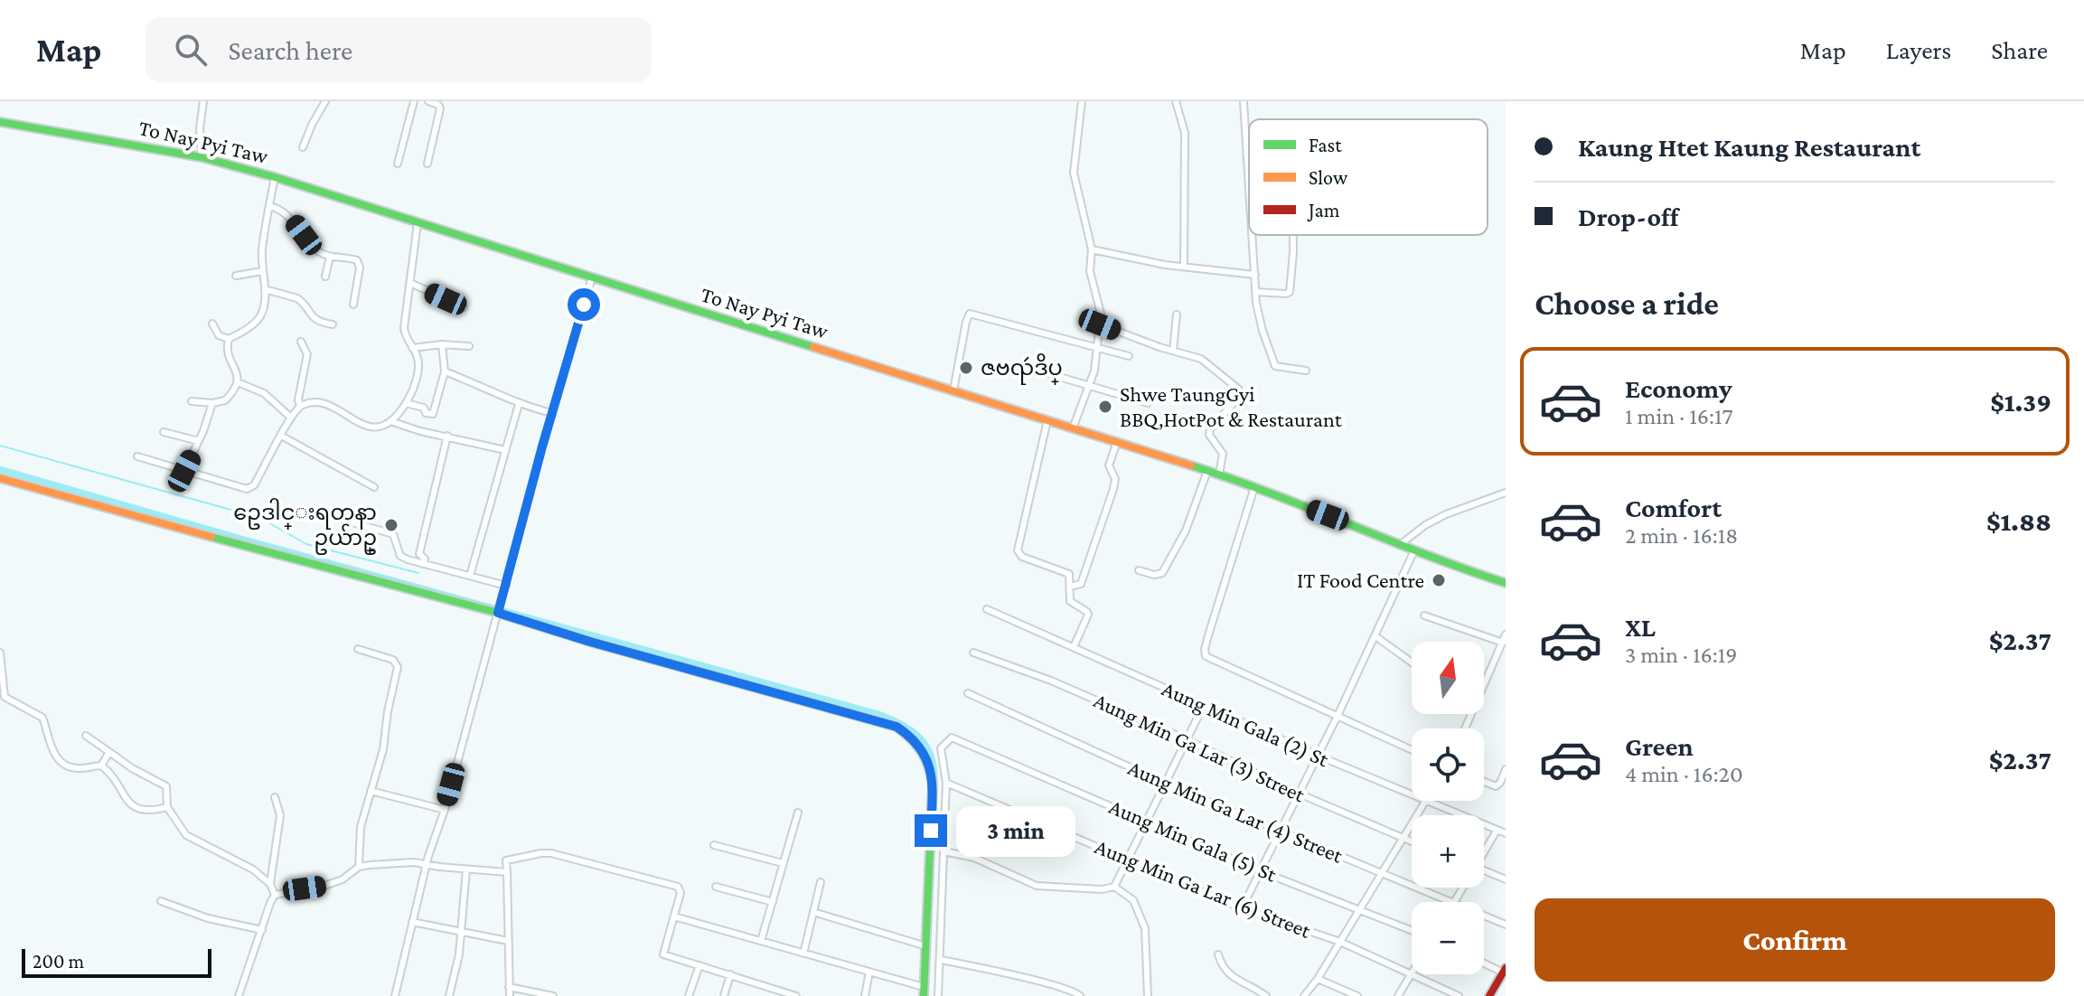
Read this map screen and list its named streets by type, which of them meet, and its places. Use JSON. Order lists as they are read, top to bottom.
{
  "streets": {
    "main road": ["To Nay Pyi Taw"],
    "street": [
      "Aung Min Gala (2) St",
      "Aung Min Ga Lar (3) Street",
      "Aung Min Ga Lar (4) Street",
      "Aung Min Gala (5) St",
      "Aung Min Ga Lar (6) Street"
    ]
  },
  "crossings": [
    ["Aung Min Gala (5) St", "Aung Min Ga Lar (6) Street"]
  ],
  "places": [
    "ဇဗၺဴဒိပ္",
    "Shwe TaungGyi BBQ,HotPot & Restaurant",
    "ဥေဒါင္းရတနာ ဥယ်ာဥ္",
    "IT Food Centre"
  ],
  "legend": ["Fast", "Slow", "Jam"],
  "scale_bar": "200 m",
  "north": "top",
  "page": {
    "header": "Map",
    "search": "Search here",
    "nav": ["Map", "Layers", "Share"],
    "banner": ["Kaung Htet Kaung Restaurant", "Drop-off"],
    "heading": "Choose a ride",
    "list": [
      {
        "name": "Economy",
        "note": "1 min · 16:17",
        "value": "$1.39"
      },
      {
        "name": "Comfort",
        "note": "2 min · 16:18",
        "value": "$1.88"
      },
      {
        "name": "XL",
        "note": "3 min · 16:19",
        "value": "$2.37"
      },
      {
        "name": "Green",
        "note": "4 min · 16:20",
        "value": "$2.37"
      }
    ],
    "map_buttons": ["+", "−"],
    "bubble": "3 min",
    "buttons": "Confirm",
    "scale": "200 m"
  }
}
